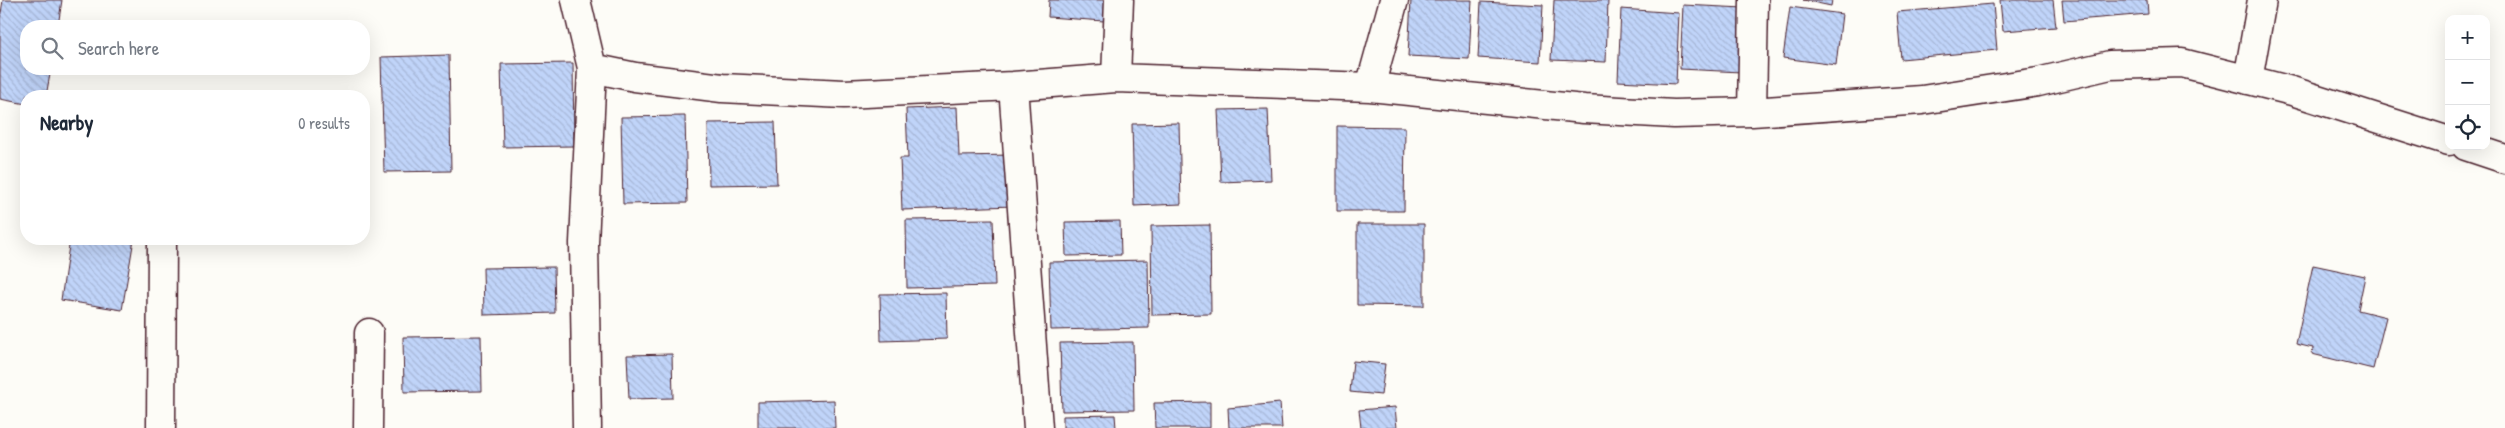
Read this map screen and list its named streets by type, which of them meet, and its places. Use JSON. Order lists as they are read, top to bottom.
{
  "page": {
    "map_buttons": ["+", "−"],
    "search": "Search here",
    "heading": ["Nearby", "0 results"]
  }
}
